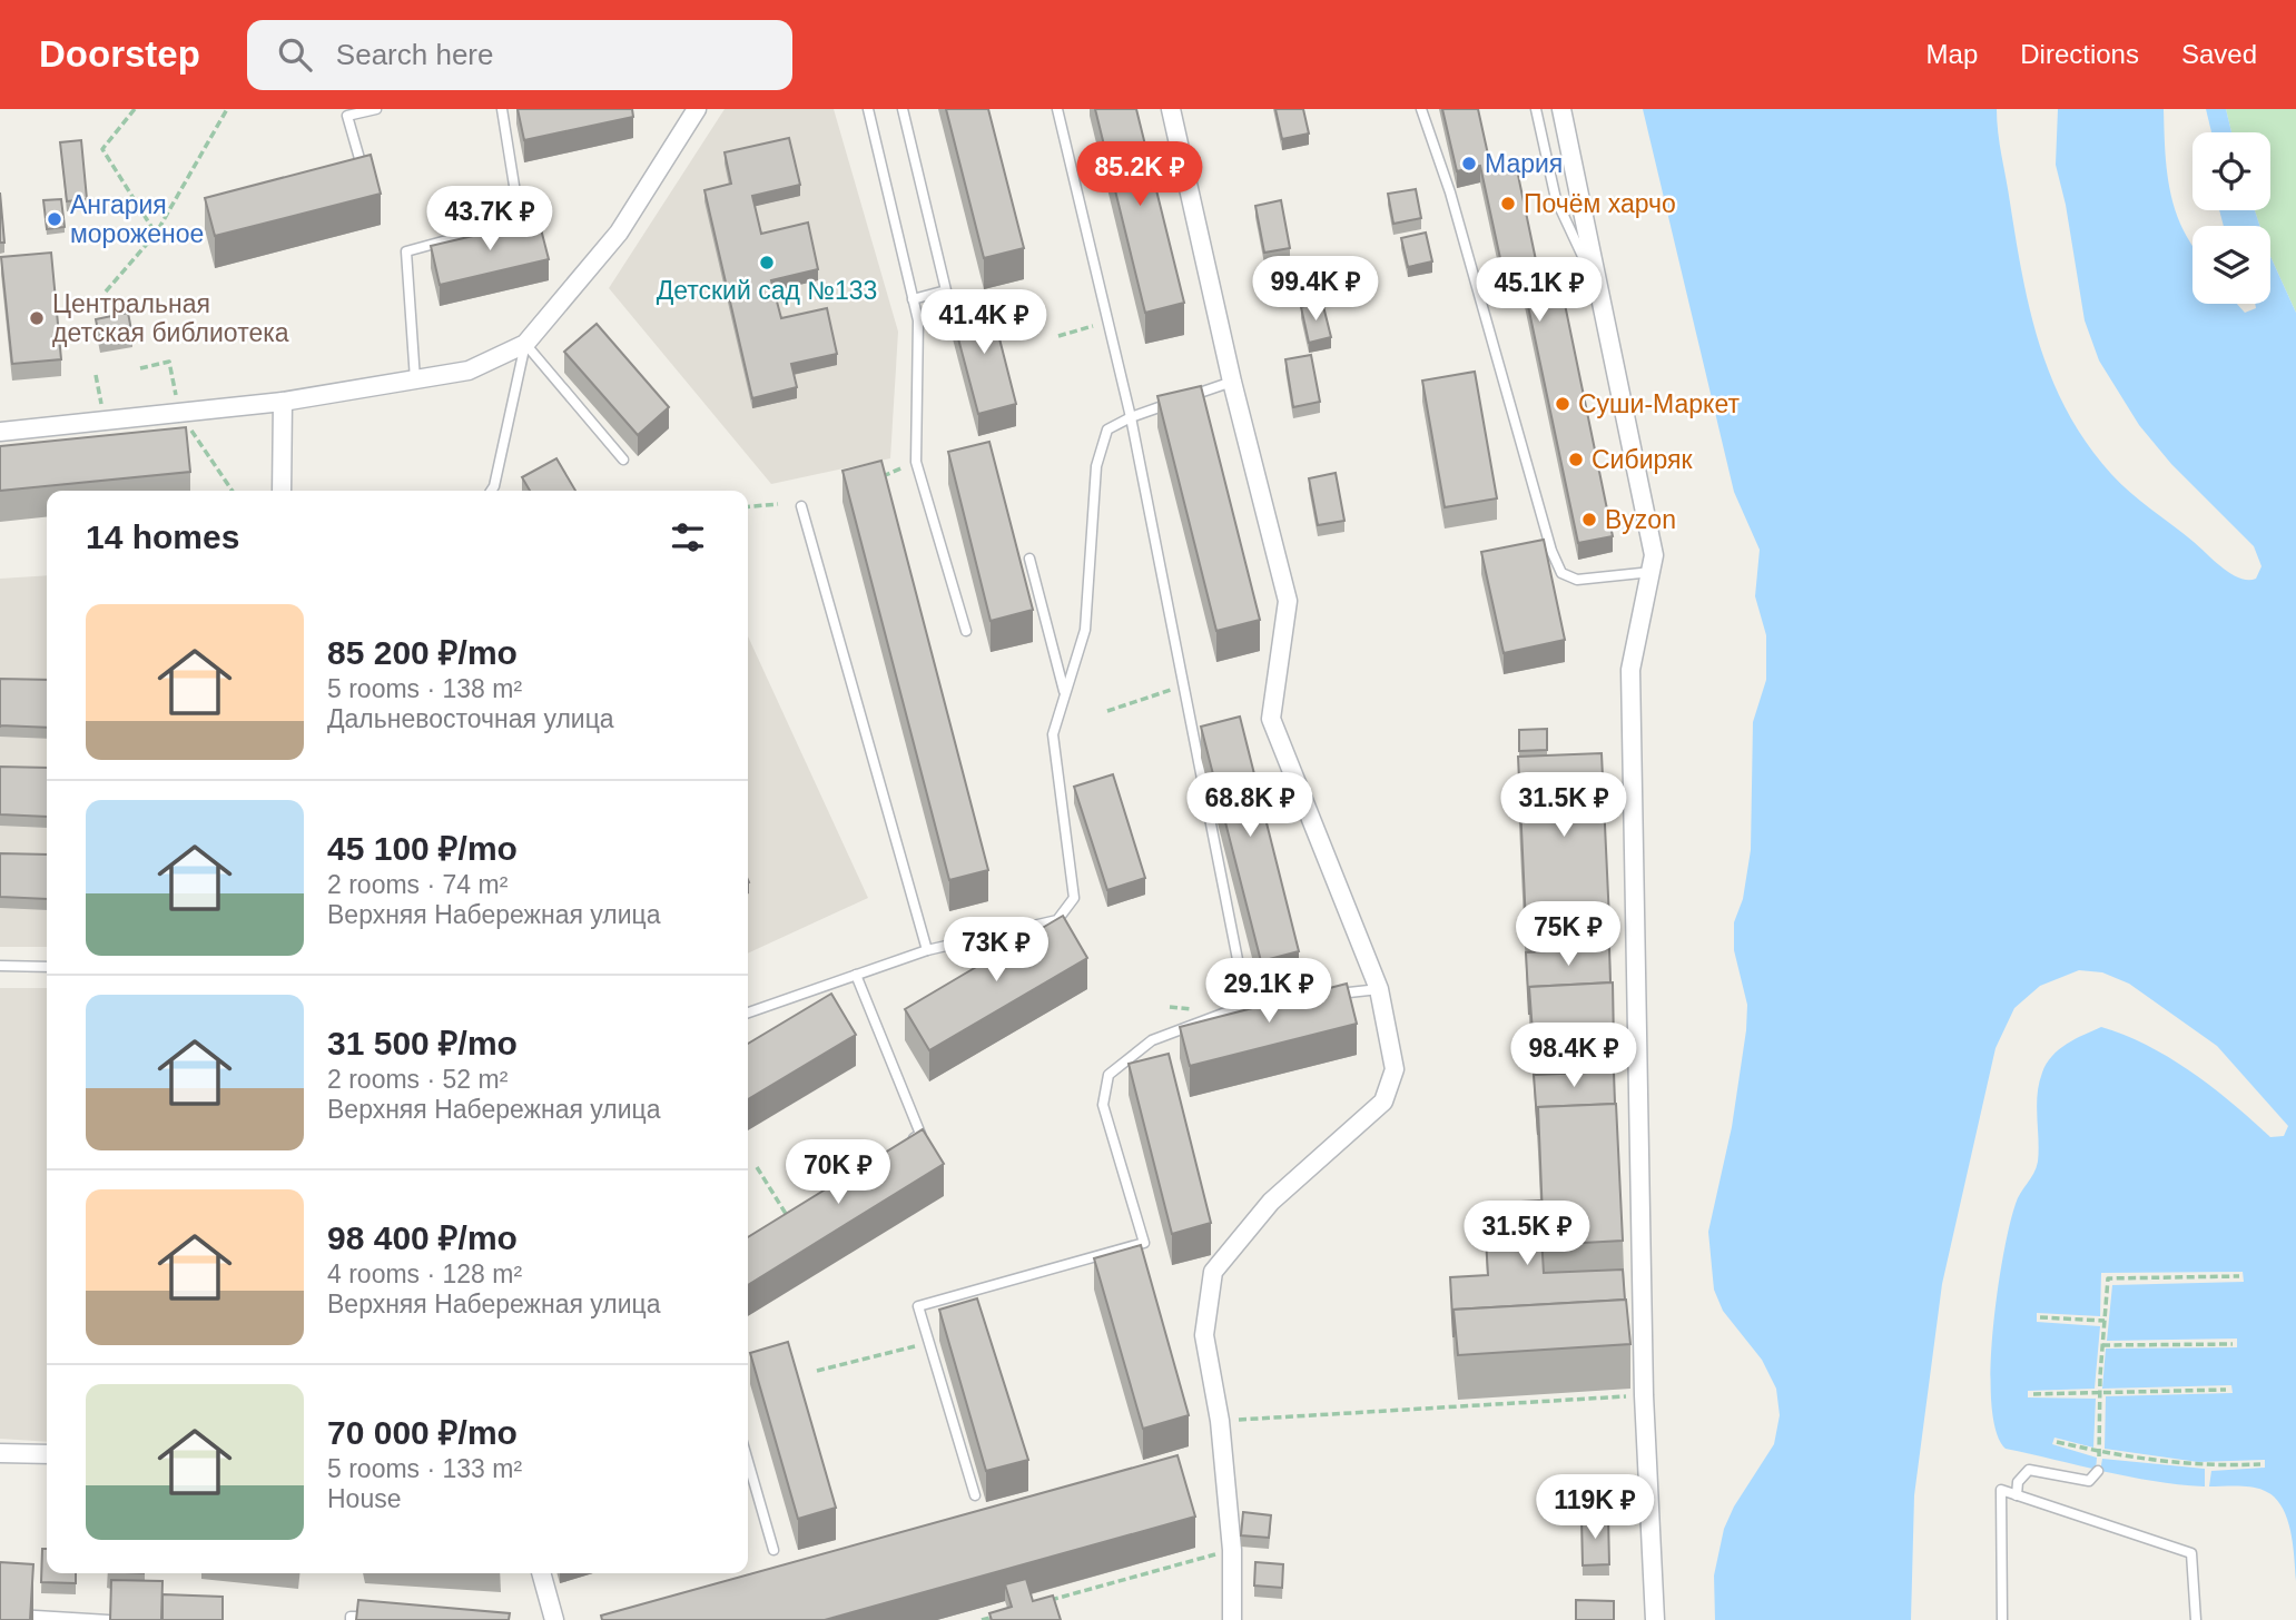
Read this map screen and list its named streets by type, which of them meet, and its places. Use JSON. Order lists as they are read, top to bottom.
{
  "places": [
    "Мария",
    "Почём харчо",
    "Ангария мороженое",
    "Детский сад №133",
    "Центральная детская библиотека",
    "Суши-Маркет",
    "Сибиряк",
    "Byzon"
  ],
  "page": {
    "header": "Doorstep",
    "search": "Search here",
    "nav": ["Map", "Directions", "Saved"],
    "price": [
      "85.2K ₽",
      "43.7K ₽",
      "99.4K ₽",
      "45.1K ₽",
      "41.4K ₽",
      "68.8K ₽",
      "31.5K ₽",
      "75K ₽",
      "73K ₽",
      "29.1K ₽",
      "98.4K ₽",
      "70K ₽",
      "31.5K ₽",
      "119K ₽"
    ],
    "heading": "14 homes",
    "list": [
      {
        "name": "85 200 ₽/mo",
        "note": "5 rooms · 138 m² · Дальневосточная улица"
      },
      {
        "name": "45 100 ₽/mo",
        "note": "2 rooms · 74 m² · Верхняя Набережная улица"
      },
      {
        "name": "31 500 ₽/mo",
        "note": "2 rooms · 52 m² · Верхняя Набережная улица"
      },
      {
        "name": "98 400 ₽/mo",
        "note": "4 rooms · 128 m² · Верхняя Набережная улица"
      },
      {
        "name": "70 000 ₽/mo",
        "note": "5 rooms · 133 m² · House"
      }
    ]
  }
}
